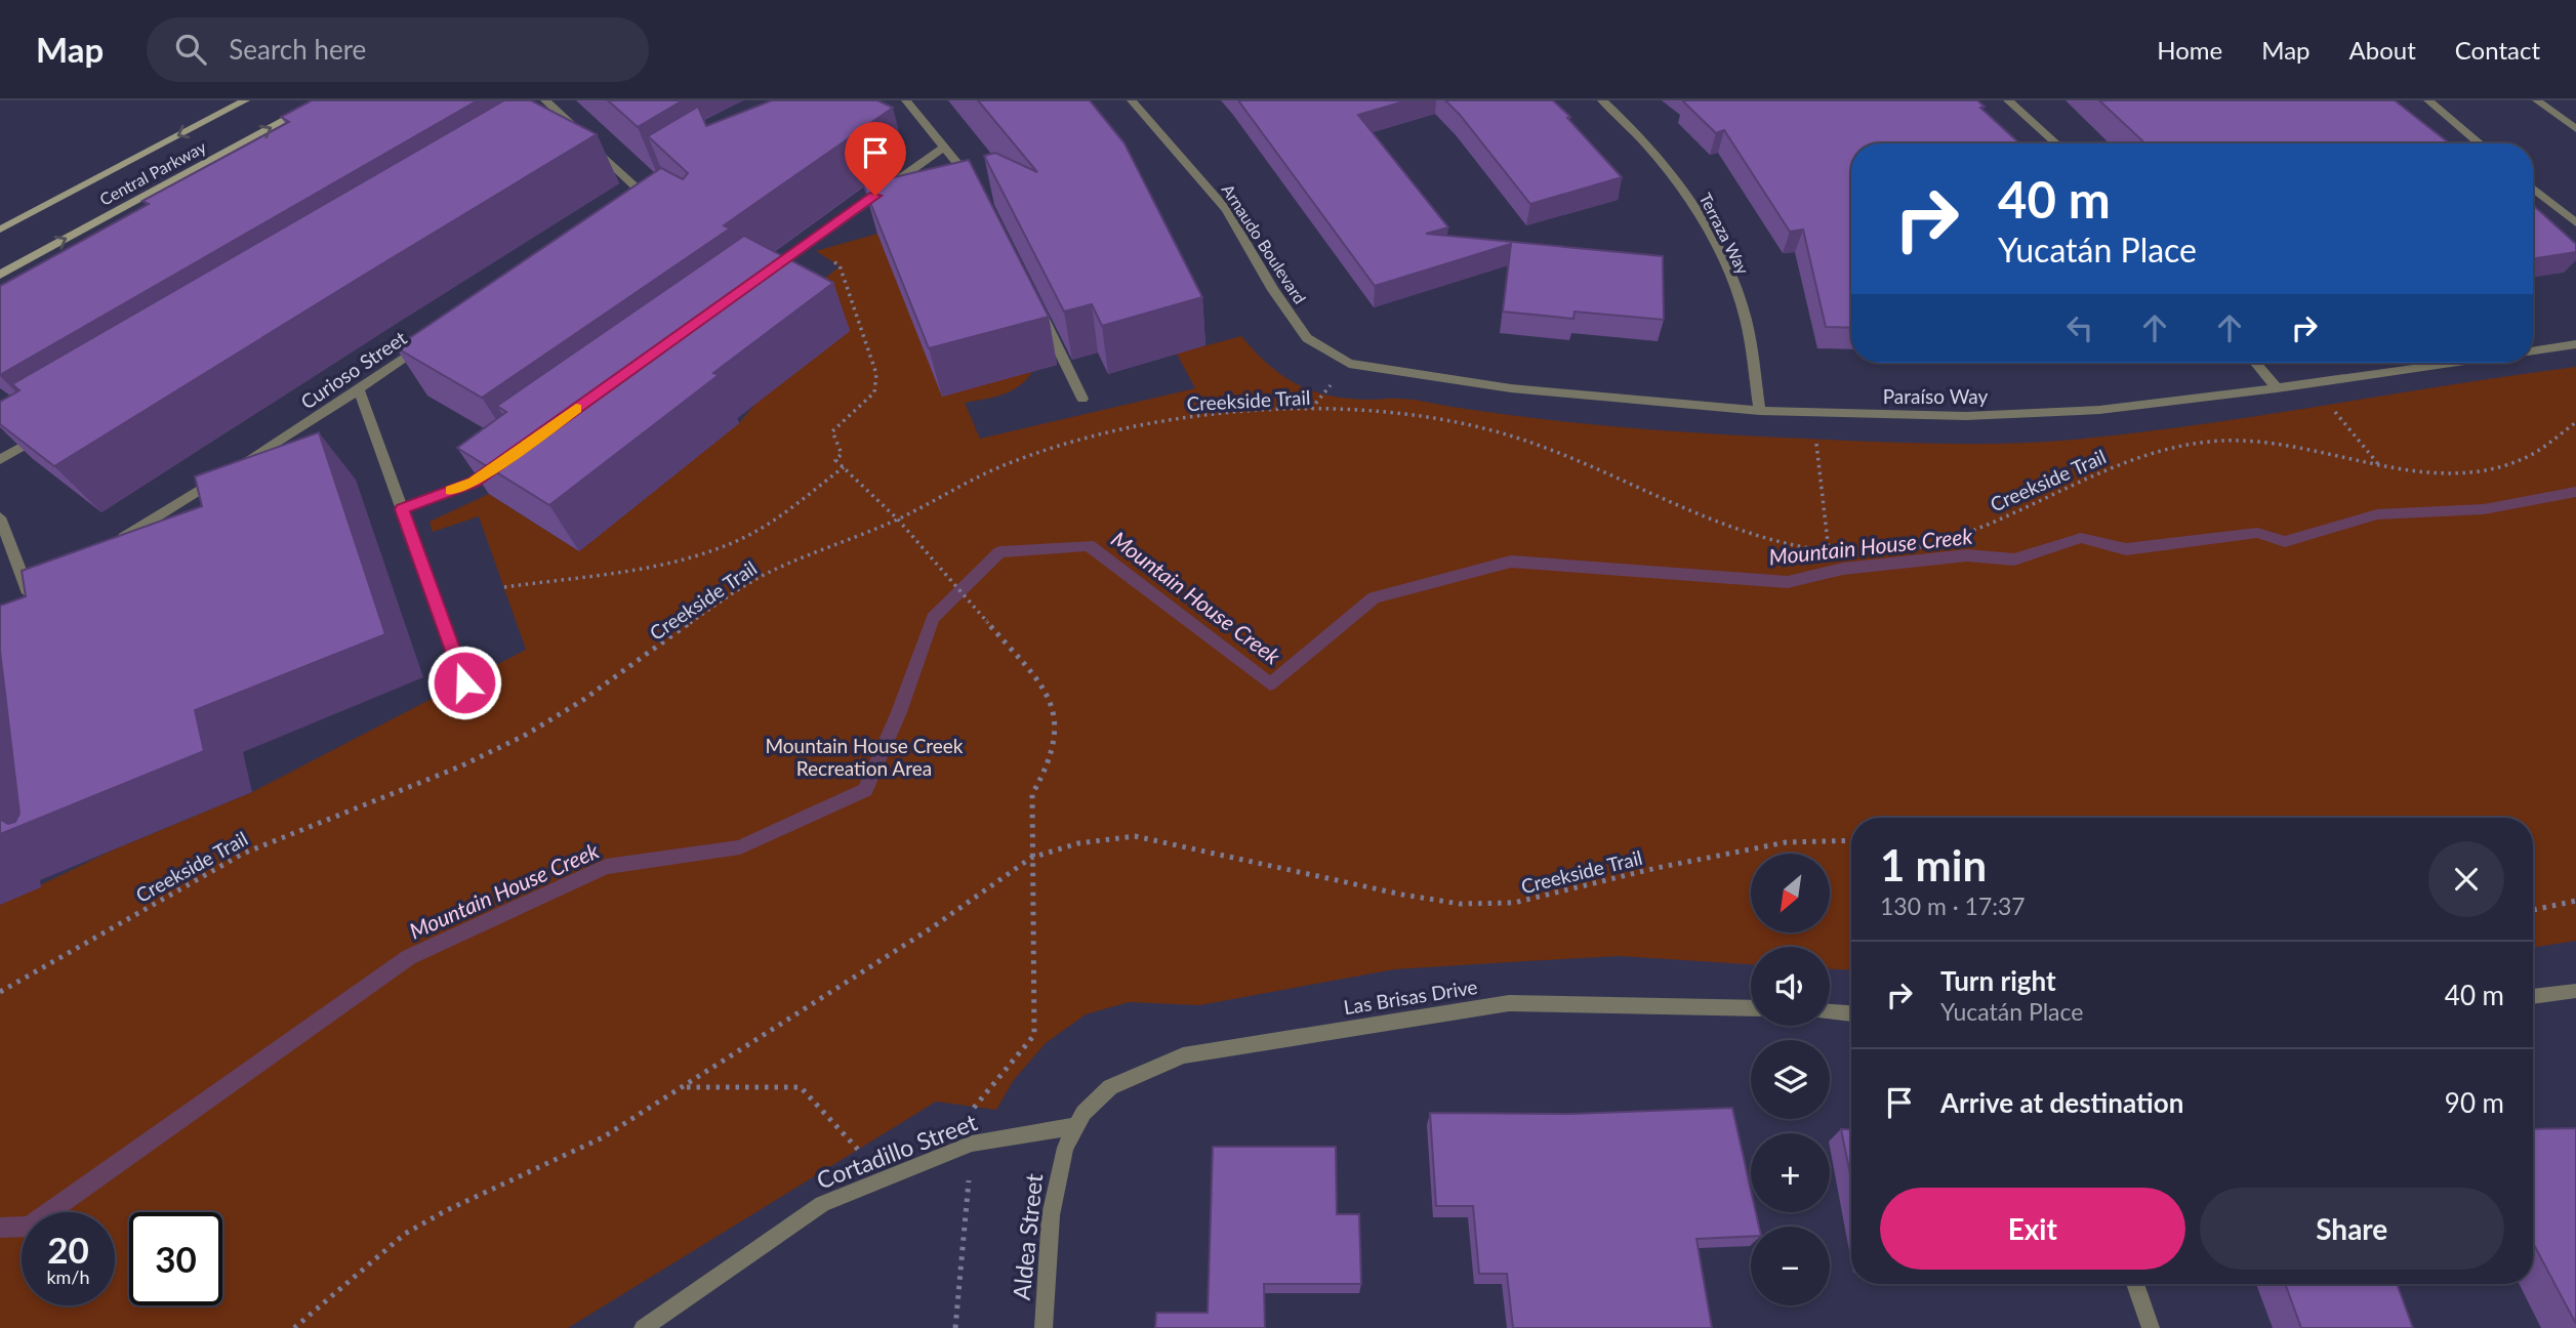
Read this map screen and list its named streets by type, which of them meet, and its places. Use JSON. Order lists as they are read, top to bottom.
{
  "streets": {
    "main road": ["Central Parkway"],
    "street": [
      "Terraza Way",
      "Arnaudo Boulevard",
      "Curioso Street",
      "Paraíso Way",
      "Las Brisas Drive",
      "Cortadillo Street",
      "Aldea Street"
    ],
    "path": ["Creekside Trail"]
  },
  "crossings": [
    ["Terraza Way", "Paraíso Way"],
    ["Arnaudo Boulevard", "Paraíso Way"],
    ["Las Brisas Drive", "Cortadillo Street"],
    ["Las Brisas Drive", "Aldea Street"],
    ["Cortadillo Street", "Aldea Street"]
  ],
  "water": ["Mountain House Creek"],
  "parks": ["Mountain House Creek Recreation Area"],
  "north": "bottom left",
  "page": {
    "header": "Map",
    "search": "Search here",
    "nav": [
      "Home",
      "Map",
      "About",
      "Contact"
    ],
    "turn": ["40 m", "Yucatán Place"],
    "heading": ["1 min", "130 m · 17:37"],
    "map_buttons": ["+", "−"],
    "list": [
      {
        "name": "Turn right",
        "note": "Yucatán Place",
        "value": "40 m"
      },
      {
        "name": "Arrive at destination",
        "value": "90 m"
      }
    ],
    "buttons": ["Exit", "Share"],
    "speed": "20 km/h",
    "limit": "30"
  }
}
